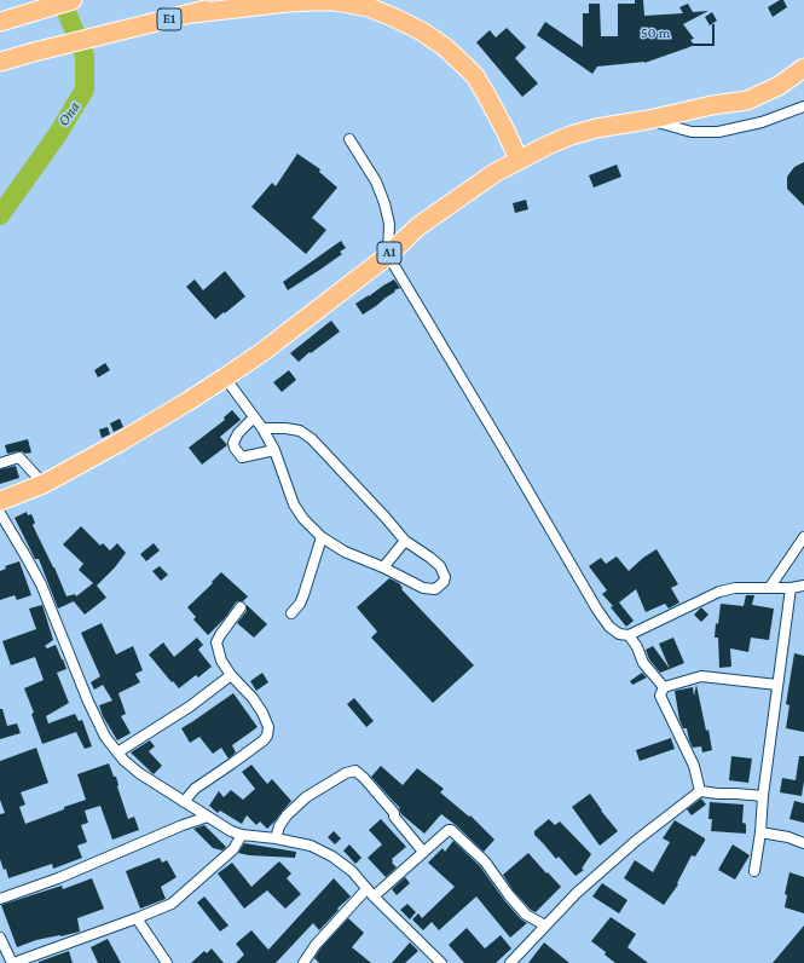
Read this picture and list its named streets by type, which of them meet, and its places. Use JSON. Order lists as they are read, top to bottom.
{
  "streets": {
    "highway": ["E1", "A1"]
  },
  "water": ["Ona"],
  "scale_bar": "50 m"
}
